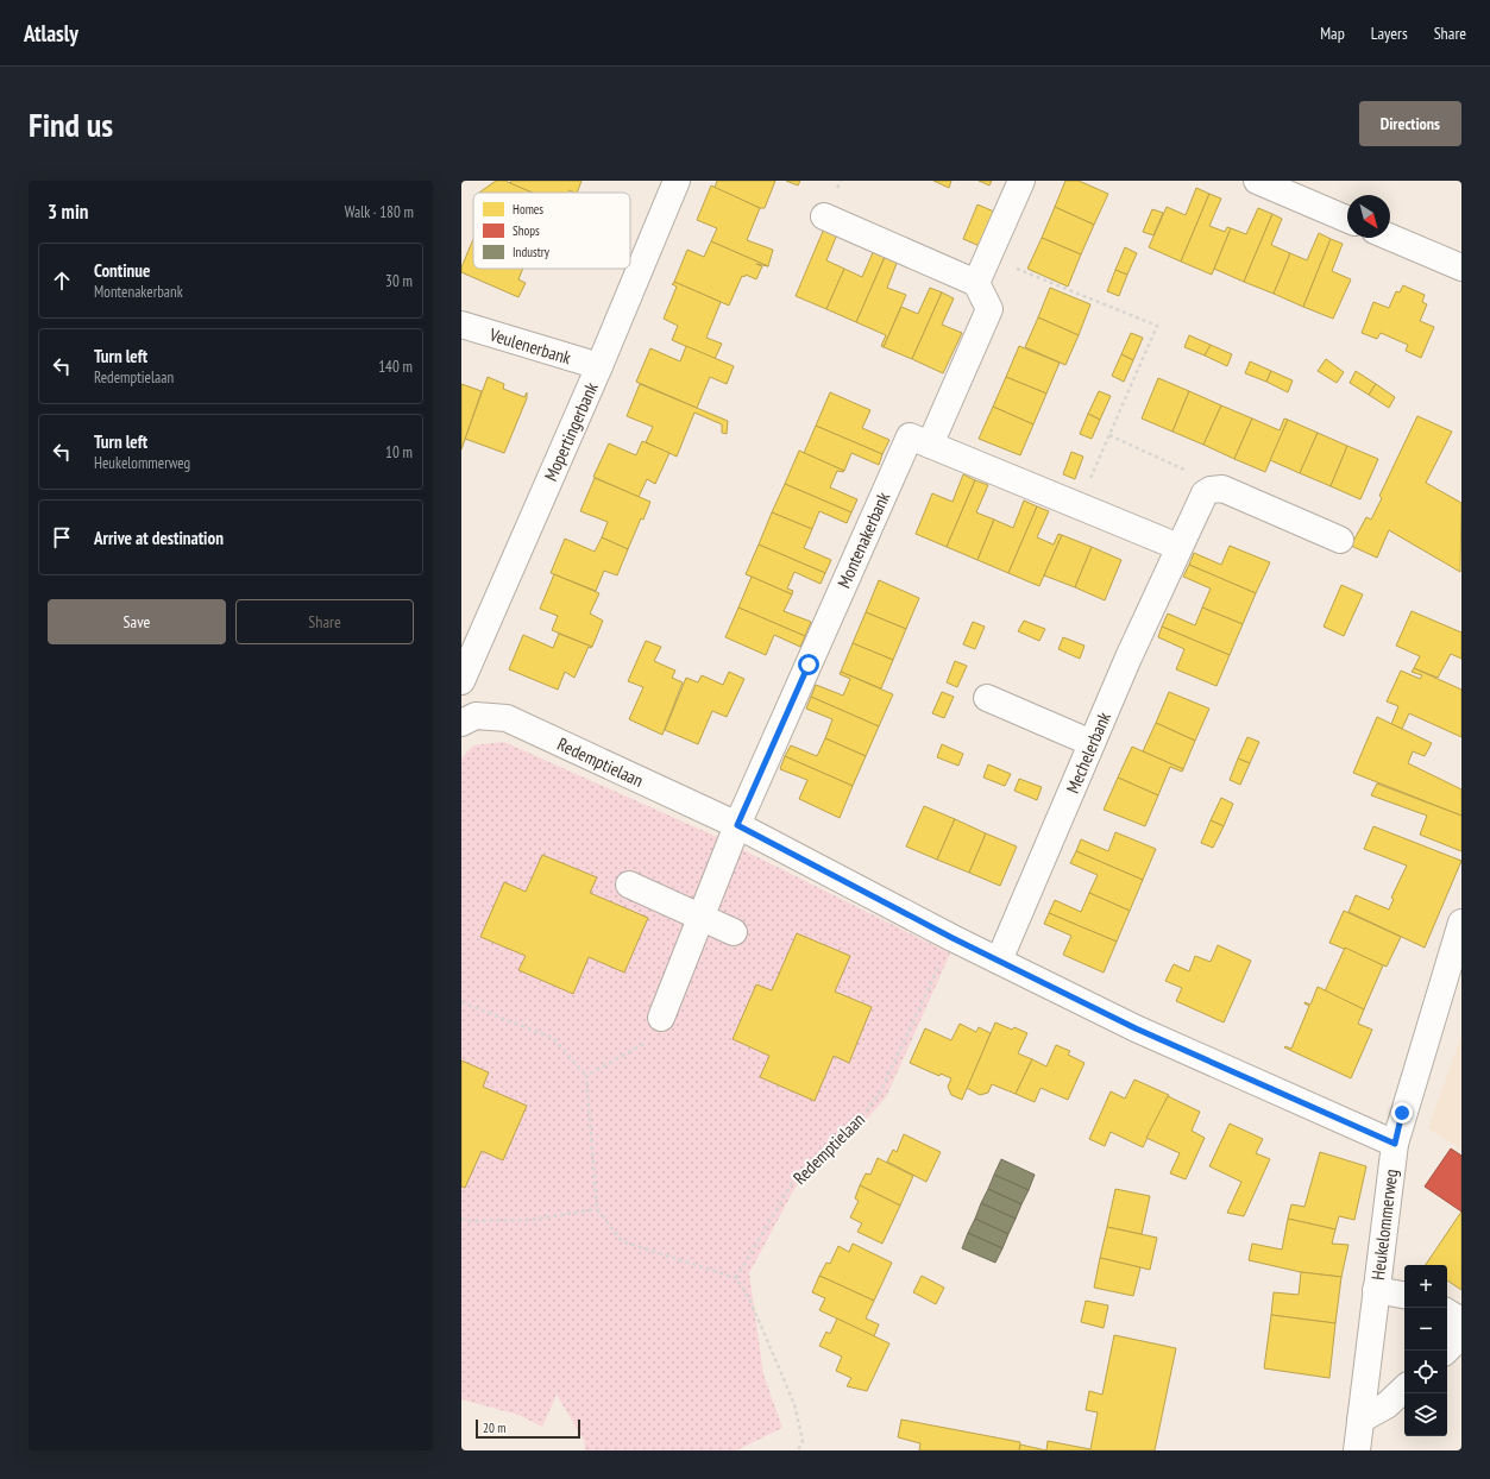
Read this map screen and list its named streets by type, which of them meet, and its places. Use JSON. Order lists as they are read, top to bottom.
{
  "streets": {
    "street": [
      "Veulenerbank",
      "Mopertingerbank",
      "Montenakerbank",
      "Mechelerbank",
      "Redemptielaan",
      "Heukelommerweg"
    ]
  },
  "crossings": [
    ["Veulenerbank", "Mopertingerbank"],
    ["Montenakerbank", "Redemptielaan"],
    ["Mechelerbank", "Redemptielaan"],
    ["Redemptielaan", "Heukelommerweg"]
  ],
  "legend": ["Homes", "Shops", "Industry"],
  "scale_bar": "20 m",
  "north": "bottom right",
  "page": {
    "header": "Atlasly",
    "nav": ["Map", "Layers", "Share"],
    "buttons": [
      "Directions",
      ["Save", "Share"]
    ],
    "title": "Find us",
    "heading": ["3 min", "Walk · 180 m"],
    "list": [
      ["Continue", "Montenakerbank", "30 m"],
      ["Turn left", "Redemptielaan", "140 m"],
      ["Turn left", "Heukelommerweg", "10 m"],
      "Arrive at destination"
    ],
    "map_buttons": ["+", "−"],
    "scale": "20 m"
  }
}
